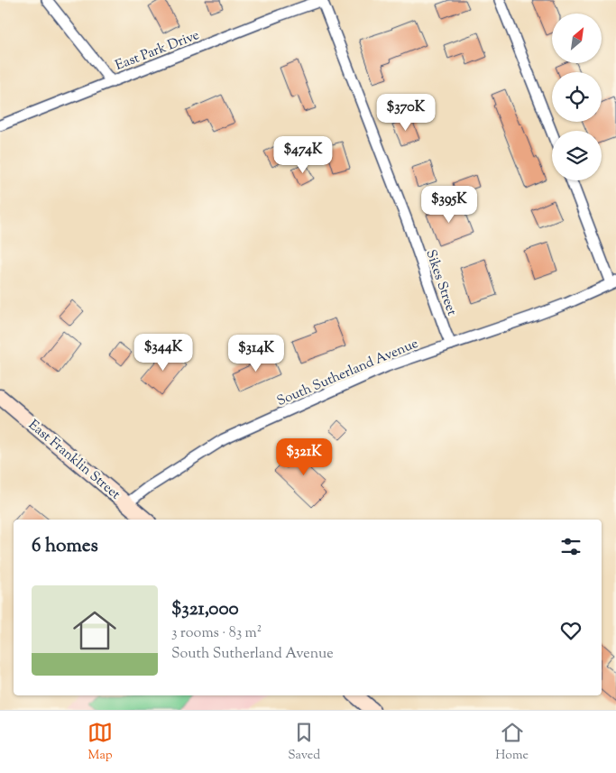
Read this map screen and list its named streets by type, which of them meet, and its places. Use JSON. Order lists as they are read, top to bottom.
{
  "streets": {
    "main road": ["East Franklin Street"],
    "street": ["East Park Drive", "Sikes Street", "South Sutherland Avenue"]
  },
  "crossings": [
    ["East Park Drive", "Sikes Street"],
    ["Sikes Street", "South Sutherland Avenue"],
    ["South Sutherland Avenue", "East Franklin Street"]
  ],
  "north": "top right",
  "page": {
    "price": [
      "$370K",
      "$474K",
      "$395K",
      "$344K",
      "$314K",
      "$321K"
    ],
    "heading": "6 homes",
    "list": [
      {
        "name": "$321,000",
        "note": "3 rooms · 83 m² · South Sutherland Avenue"
      }
    ],
    "tabs": ["Map", "Saved", "Home"]
  }
}
